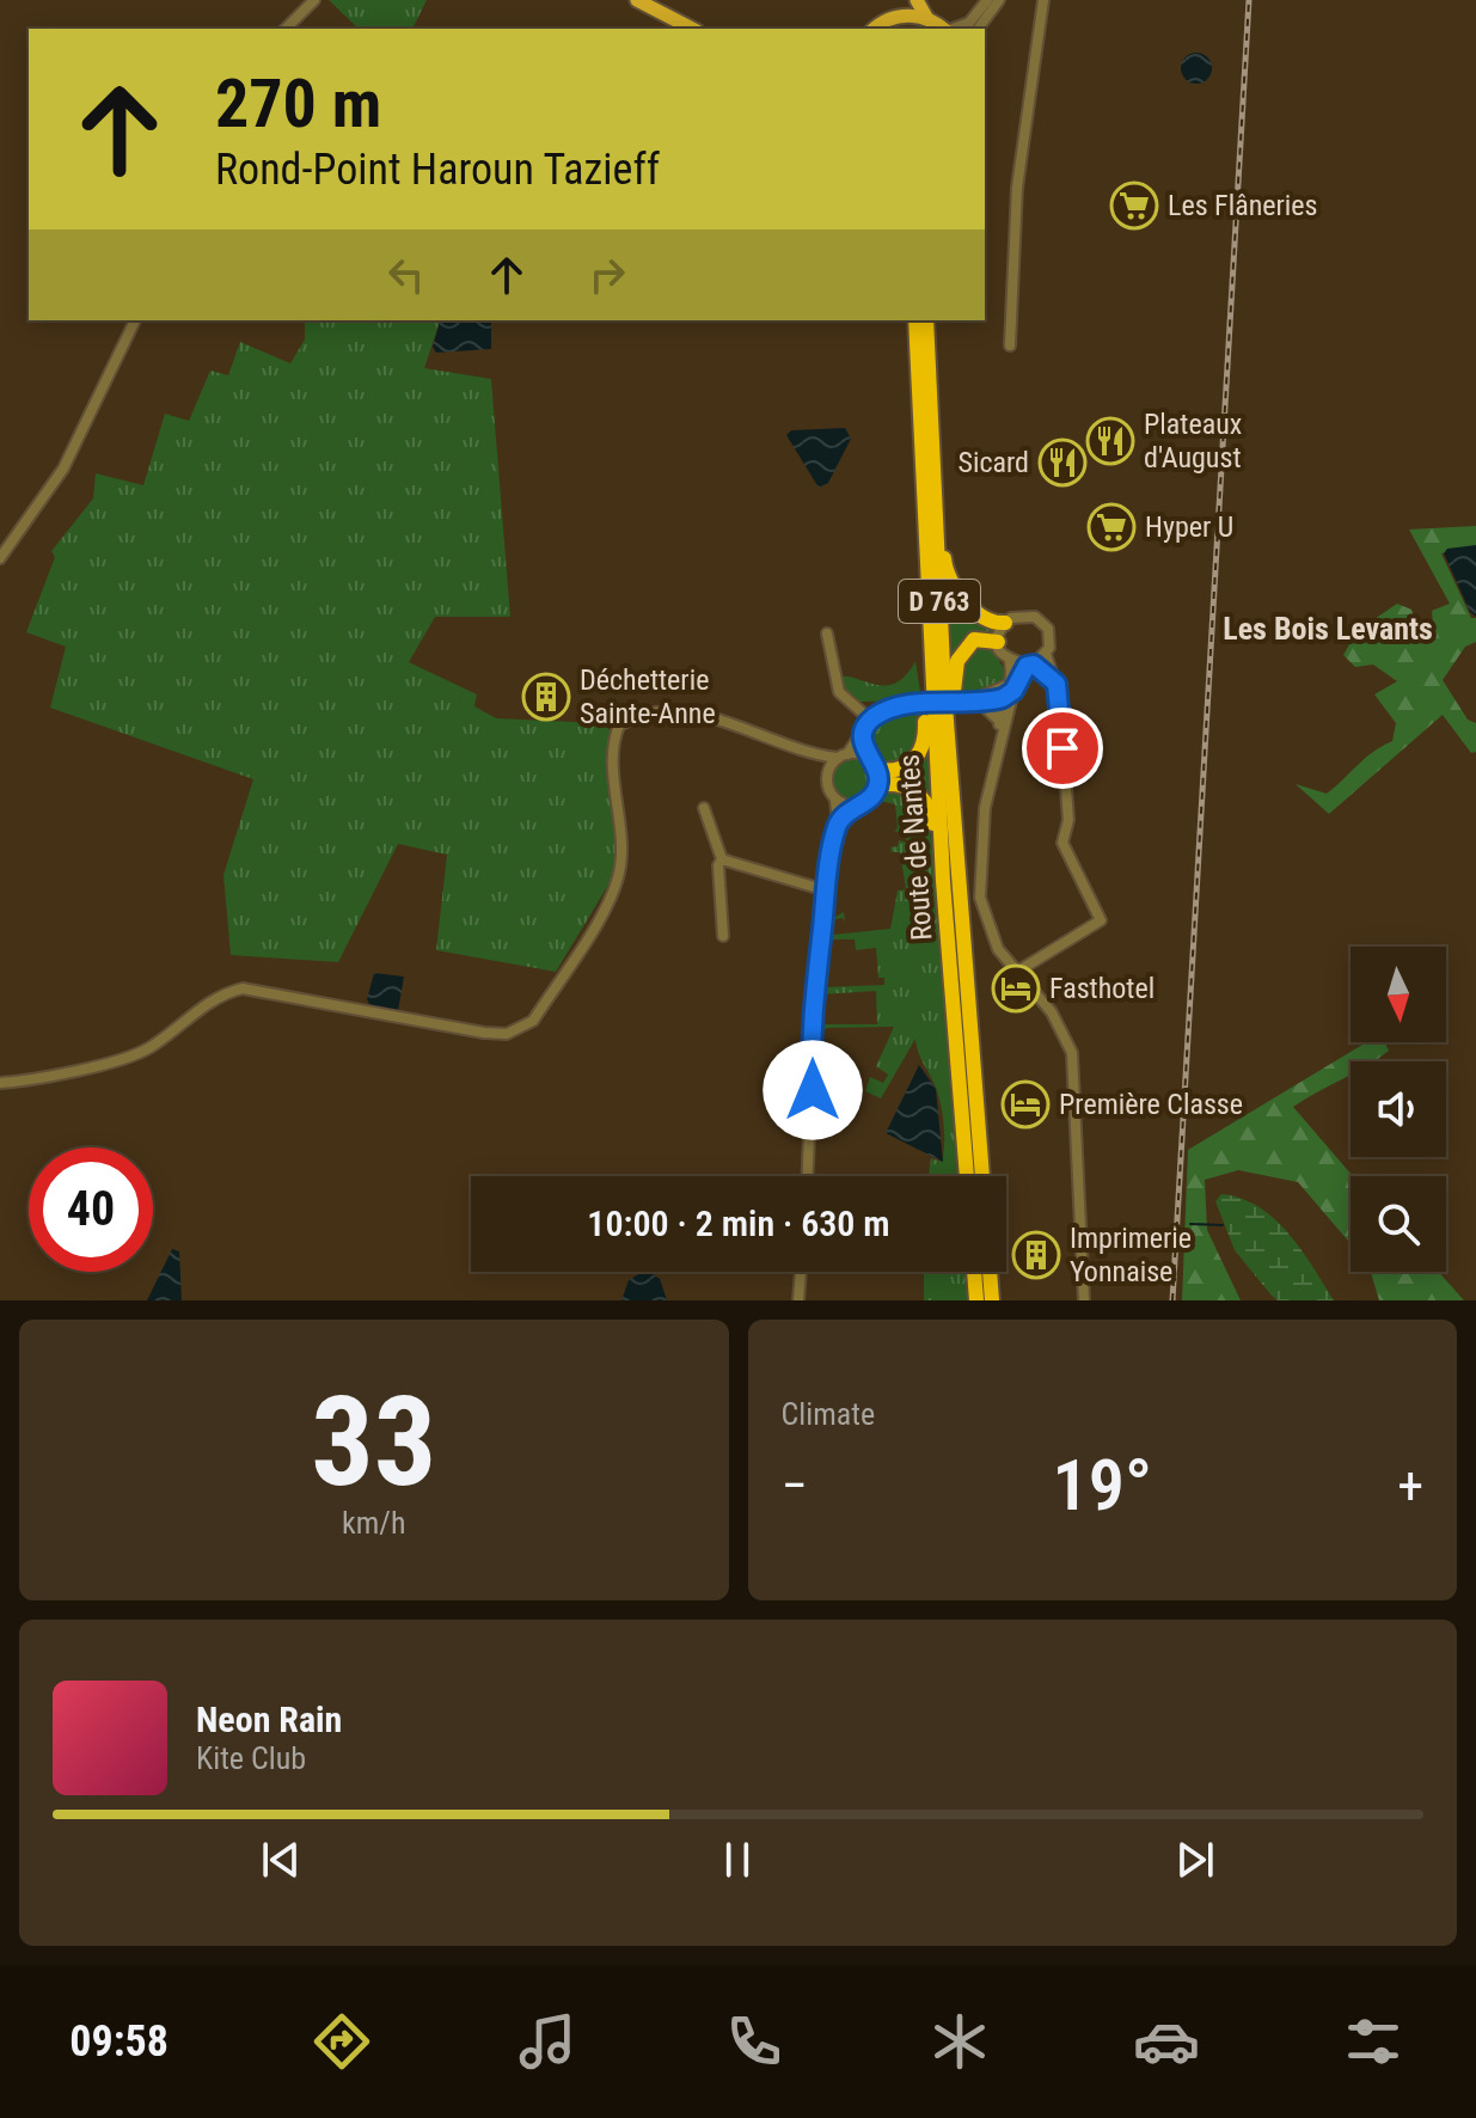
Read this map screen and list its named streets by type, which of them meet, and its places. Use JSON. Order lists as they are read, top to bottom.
{
  "streets": {
    "highway": ["D 763", "Route de Nantes"]
  },
  "districts": ["Les Bois Levants"],
  "places": {
    "supermarket": ["Les Flâneries", "Hyper U"],
    "restaurant": ["Plateaux d'August", "Sicard"],
    "building": ["Déchetterie Sainte-Anne", "Imprimerie Yonnaise"],
    "hotel": ["Fasthotel", "Première Classe"]
  },
  "north": "bottom",
  "page": {
    "turn": ["270 m", "Rond-Point Haroun Tazieff"],
    "limit": "40",
    "trip": "10:00 · 2 min · 630 m",
    "tile": [
      ["33", "km/h"],
      "Climate"
    ],
    "heat": ["−", "19°", "+"],
    "song": ["Neon Rain", "Kite Club"],
    "tabs": "09:58"
  }
}
